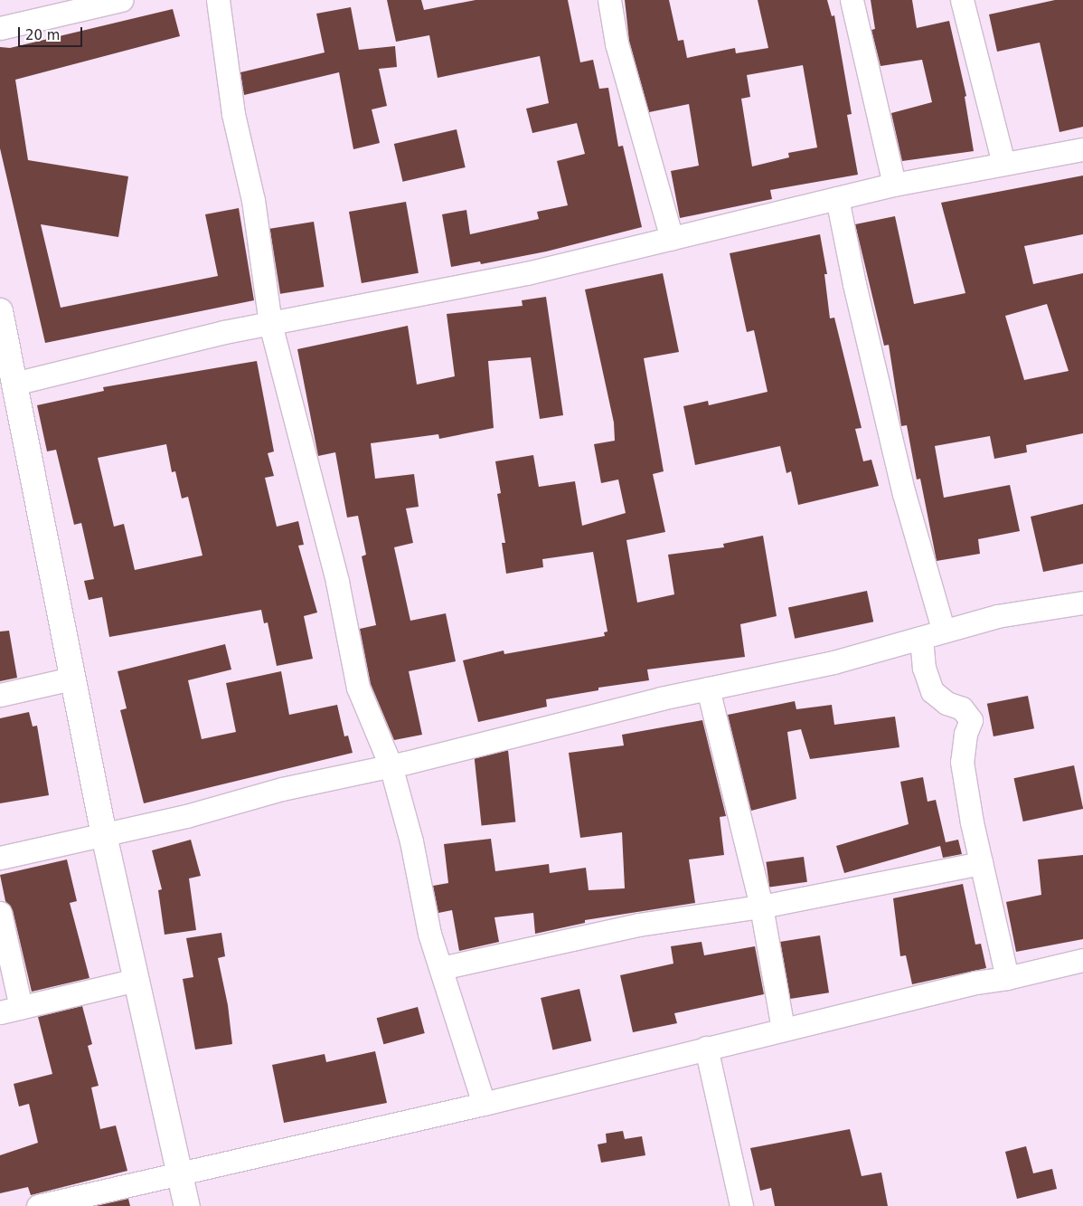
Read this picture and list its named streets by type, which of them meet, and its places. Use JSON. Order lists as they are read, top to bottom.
{
  "scale_bar": "20 m"
}
